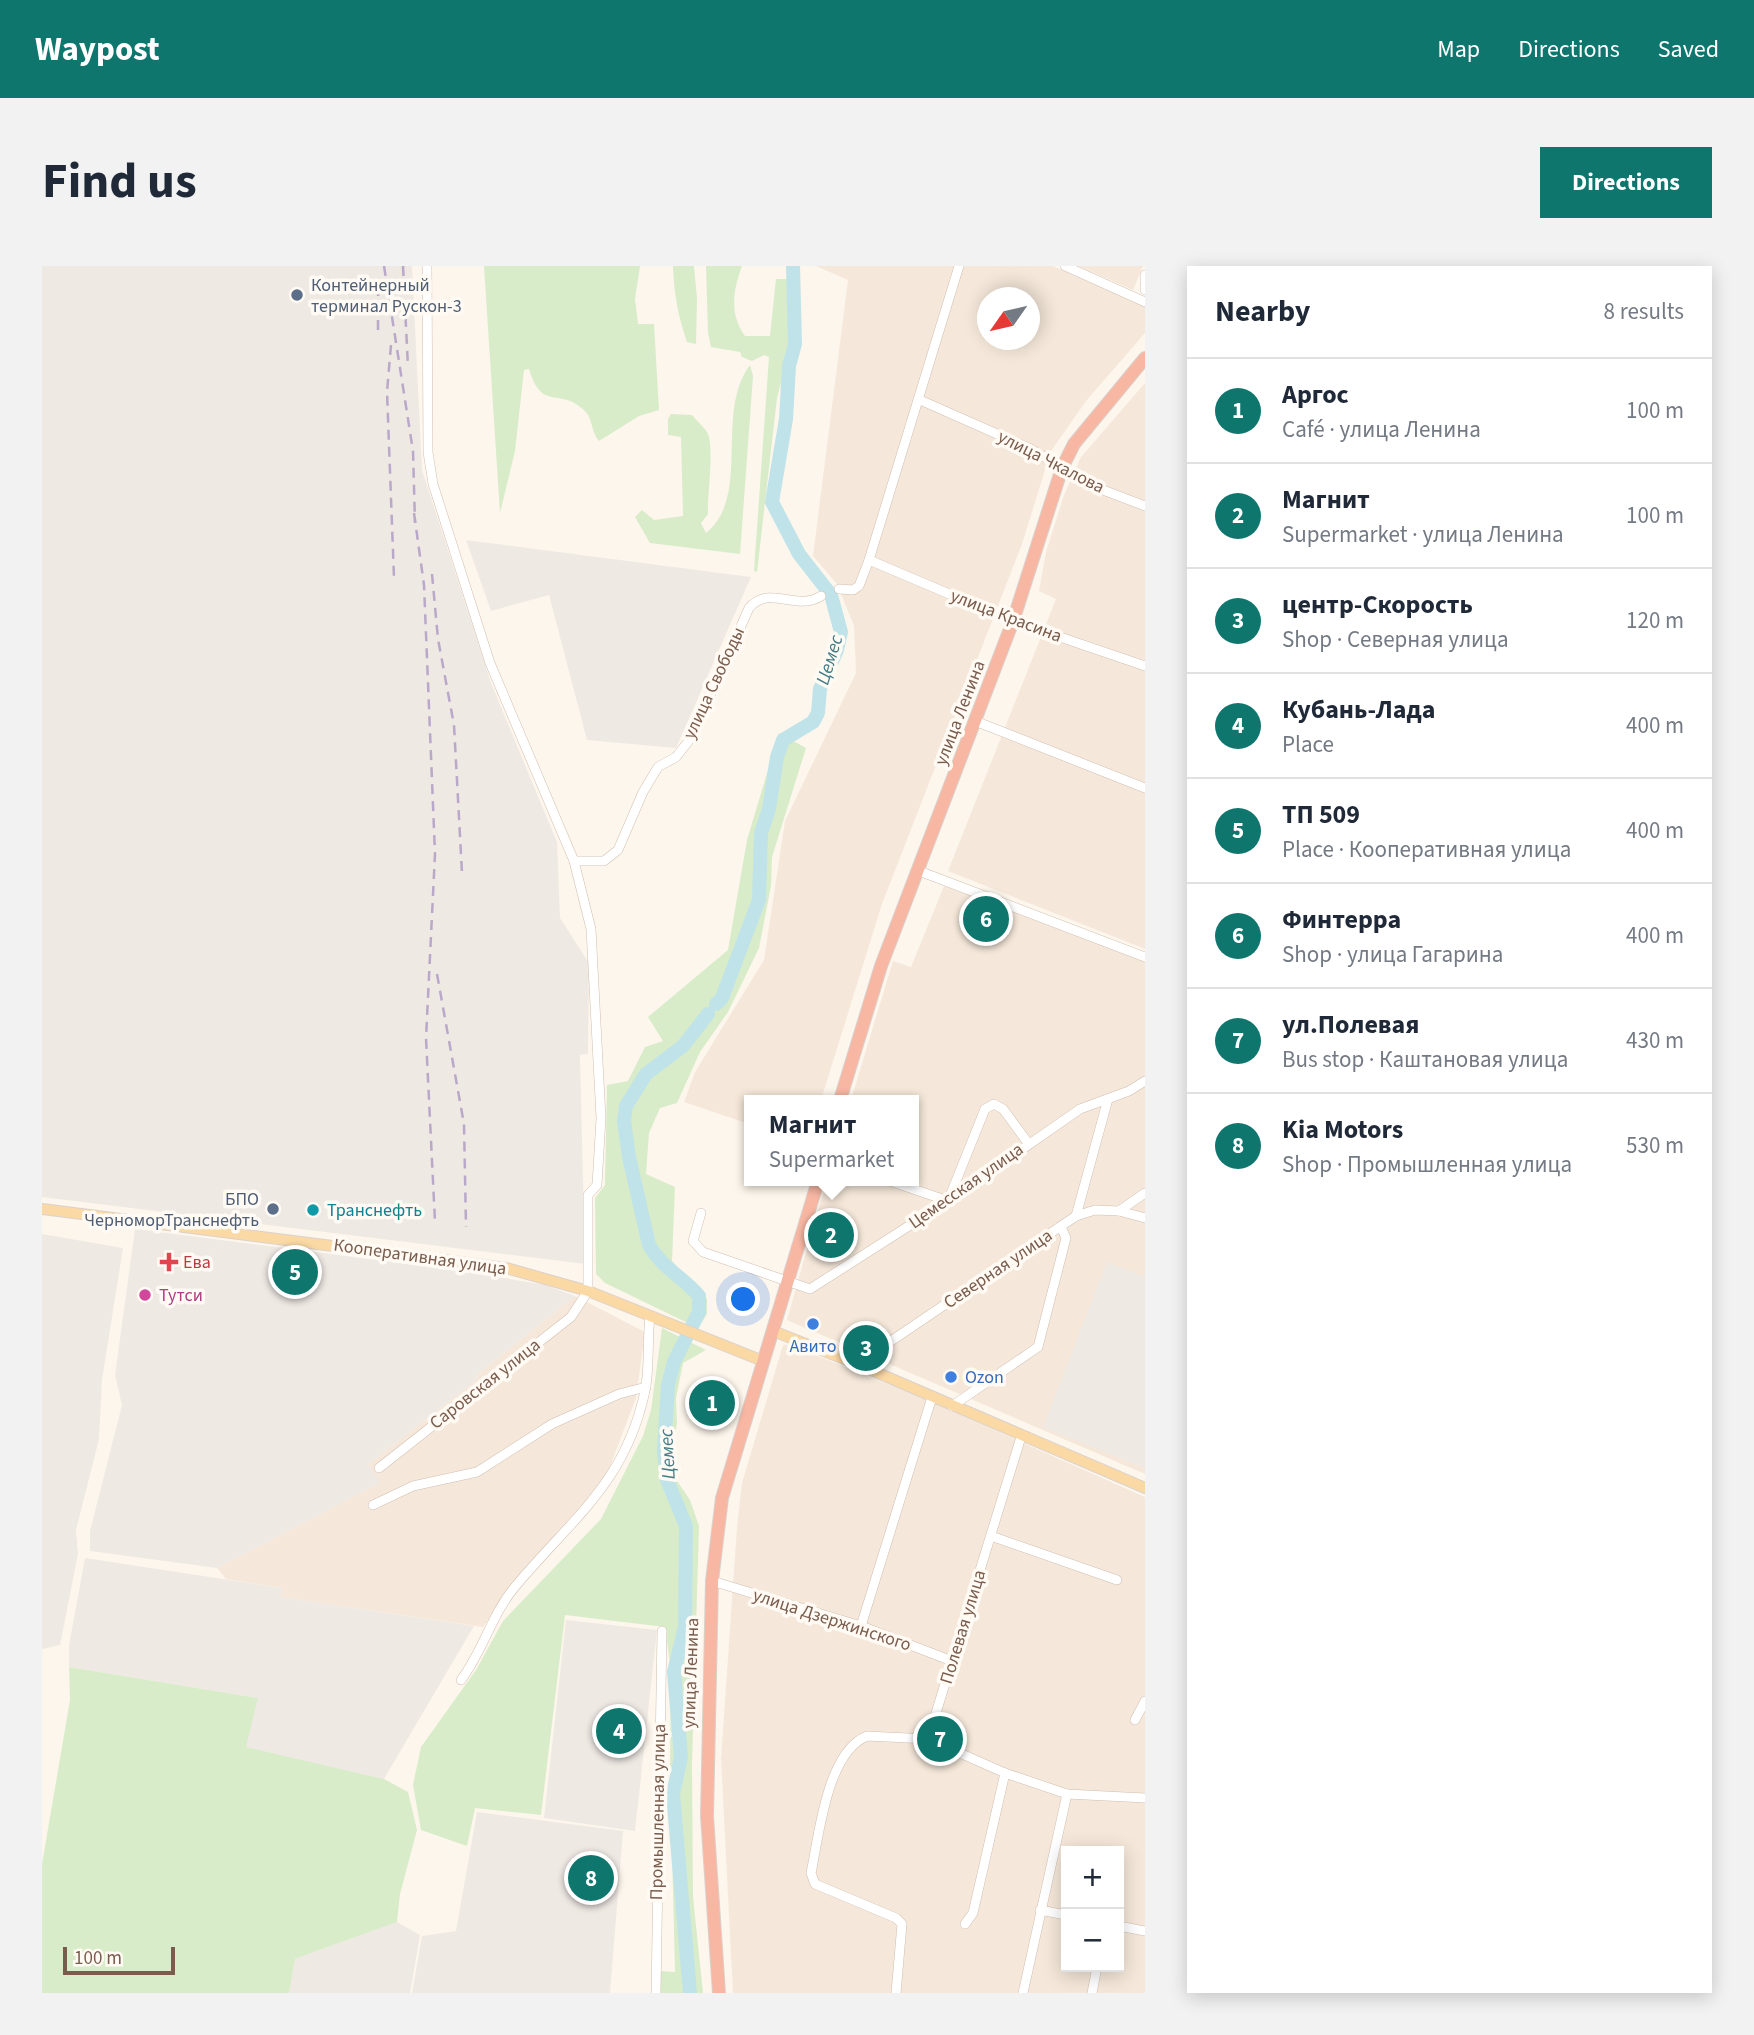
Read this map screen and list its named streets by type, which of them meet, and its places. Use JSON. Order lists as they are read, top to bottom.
{
  "streets": {
    "highway": ["улица Ленина"],
    "main road": ["Кооперативная улица"],
    "street": [
      "улица Чкалова",
      "улица Красина",
      "улица Свободы",
      "Цемесская улица",
      "Северная улица",
      "Саровская улица",
      "улица Дзержинского",
      "Полевая улица",
      "Промышленная улица"
    ]
  },
  "crossings": [
    ["улица Чкалова", "улица Ленина"],
    ["улица Красина", "улица Ленина"],
    ["улица Ленина", "Кооперативная улица"],
    ["улица Ленина", "улица Дзержинского"],
    ["Кооперативная улица", "Саровская улица"],
    ["улица Дзержинского", "Полевая улица"]
  ],
  "water": ["Цемес"],
  "places": {
    "other": [
      "Контейнерный терминал Рускон-3",
      "БПО ЧерноморТранснефть",
      "Транснефть",
      "Тутси",
      "Авито",
      "Ozon"
    ],
    "health": ["Ева"]
  },
  "scale_bar": "100 m",
  "north": "bottom left",
  "page": {
    "header": "Waypost",
    "nav": ["Map", "Directions", "Saved"],
    "title": "Find us",
    "buttons": "Directions",
    "heading": ["Nearby", "8 results"],
    "list": [
      {
        "mark": "1",
        "name": "Аргос",
        "note": "Café · улица Ленина",
        "value": "100 m"
      },
      {
        "mark": "2",
        "name": "Магнит",
        "note": "Supermarket · улица Ленина",
        "value": "100 m"
      },
      {
        "mark": "3",
        "name": "центр-Скорость",
        "note": "Shop · Северная улица",
        "value": "120 m"
      },
      {
        "mark": "4",
        "name": "Кубань-Лада",
        "note": "Place",
        "value": "400 m"
      },
      {
        "mark": "5",
        "name": "ТП 509",
        "note": "Place · Кооперативная улица",
        "value": "400 m"
      },
      {
        "mark": "6",
        "name": "Финтерра",
        "note": "Shop · улица Гагарина",
        "value": "400 m"
      },
      {
        "mark": "7",
        "name": "ул.Полевая",
        "note": "Bus stop · Каштановая улица",
        "value": "430 m"
      },
      {
        "mark": "8",
        "name": "Kia Motors",
        "note": "Shop · Промышленная улица",
        "value": "530 m"
      }
    ],
    "pins": [
      "6",
      "2",
      "5",
      "3",
      "1",
      "4",
      "7",
      "8"
    ],
    "popup": ["Магнит", "Supermarket"],
    "map_buttons": ["+", "−"],
    "scale": "100 m"
  }
}
